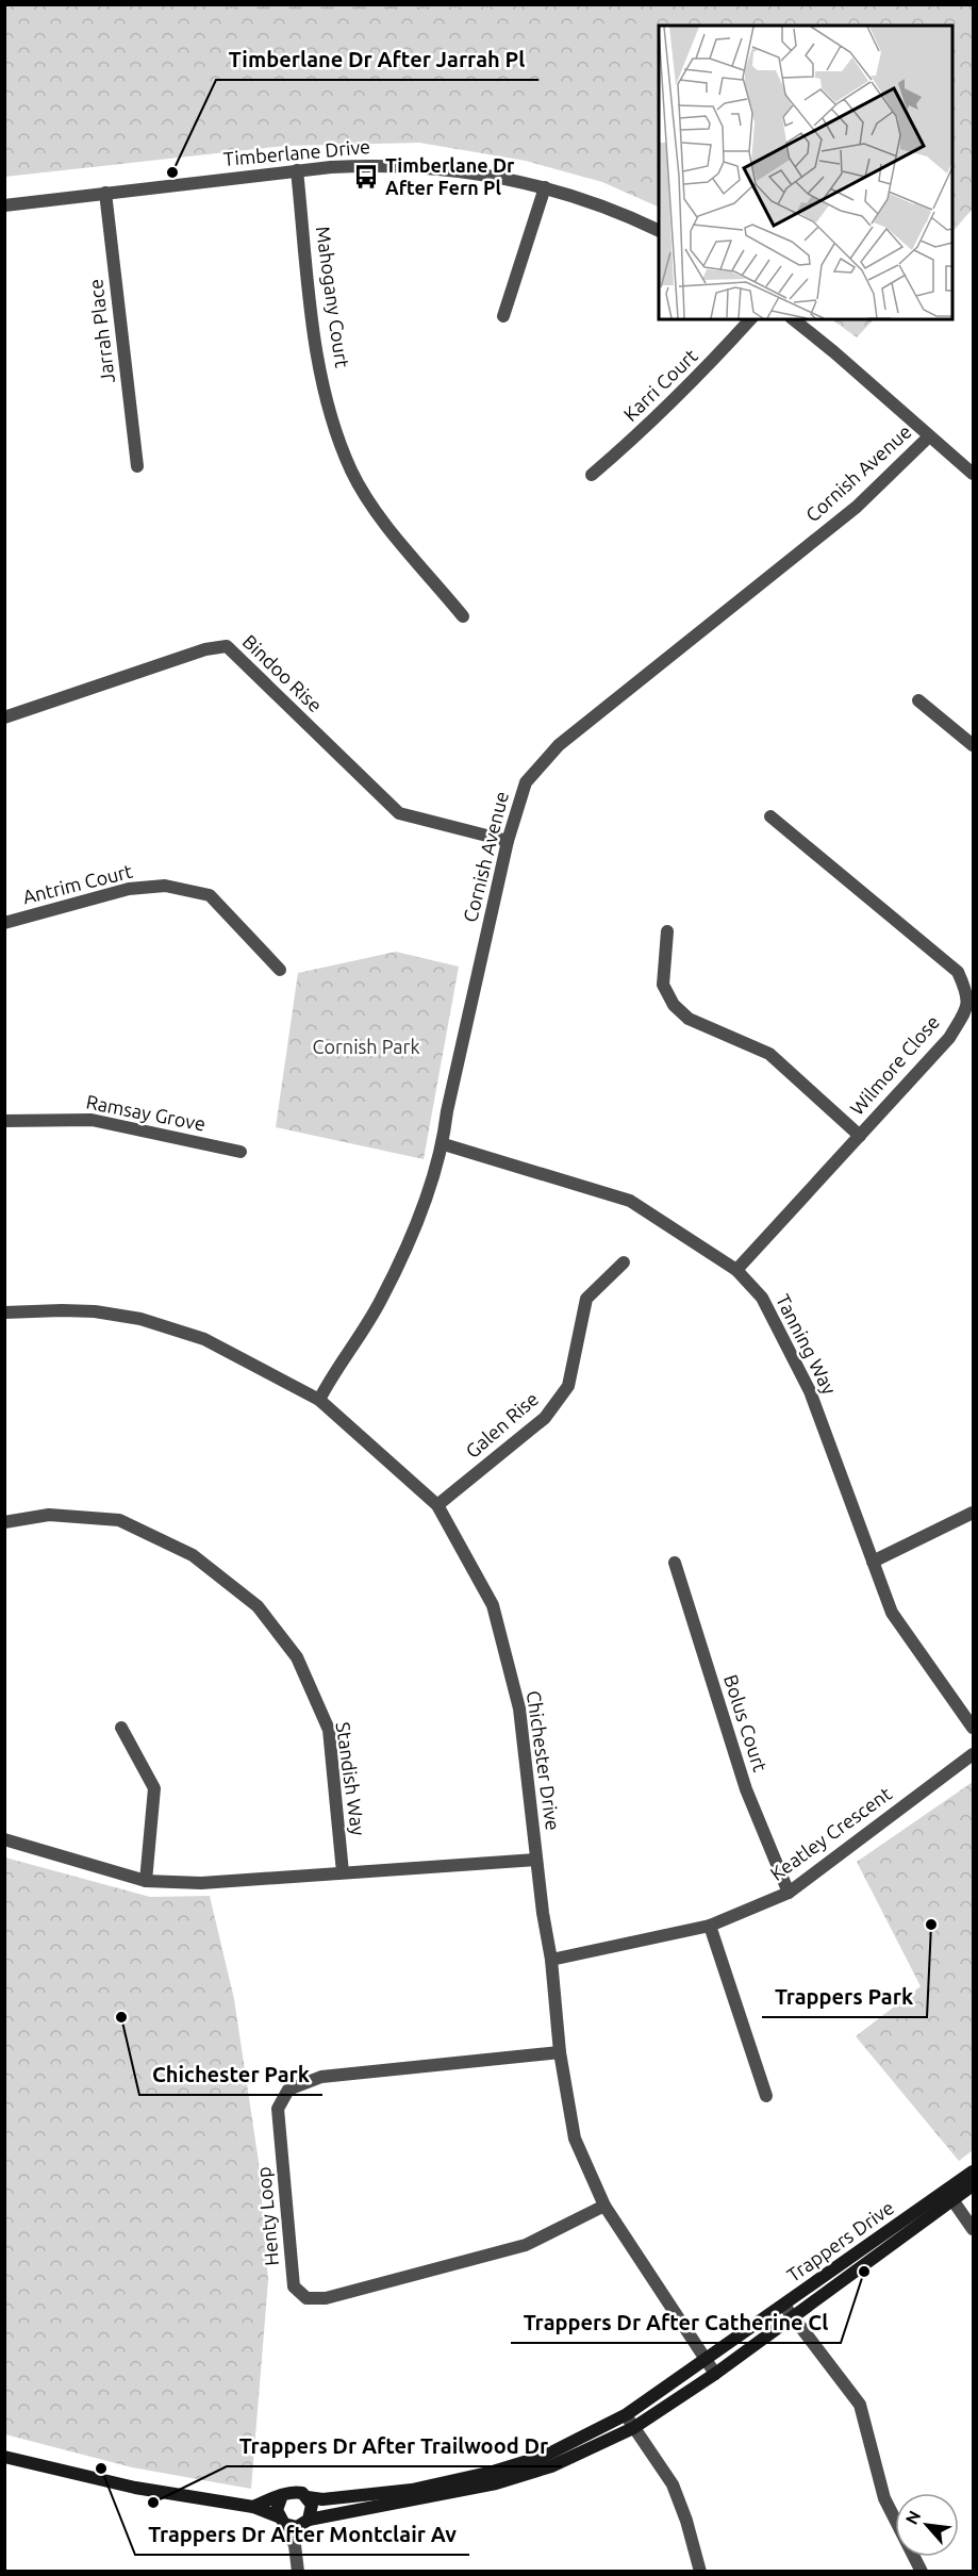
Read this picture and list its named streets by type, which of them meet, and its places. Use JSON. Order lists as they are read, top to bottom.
{
  "streets": {
    "main road": ["Trappers Drive"],
    "street": [
      "Timberlane Drive",
      "Mahogany Court",
      "Jarrah Place",
      "Karri Court",
      "Cornish Avenue",
      "Bindoo Rise",
      "Antrim Court",
      "Wilmore Close",
      "Ramsay Grove",
      "Tanning Way",
      "Galen Rise",
      "Bolus Court",
      "Chichester Drive",
      "Standish Way",
      "Keatley Crescent",
      "Henty Loop"
    ]
  },
  "crossings": [
    ["Timberlane Drive", "Mahogany Court"],
    ["Timberlane Drive", "Jarrah Place"],
    ["Cornish Avenue", "Bindoo Rise"],
    ["Cornish Avenue", "Tanning Way"],
    ["Cornish Avenue", "Chichester Drive"],
    ["Wilmore Close", "Tanning Way"],
    ["Galen Rise", "Chichester Drive"],
    ["Bolus Court", "Keatley Crescent"],
    ["Chichester Drive", "Keatley Crescent"],
    ["Chichester Drive", "Henty Loop"],
    ["Chichester Drive", "Trappers Drive"]
  ],
  "parks": ["Cornish Park"],
  "places": {
    "other": [
      "Timberlane Dr After Jarrah Pl",
      "Trappers Park",
      "Chichester Park",
      "Trappers Dr After Catherine Cl",
      "Trappers Dr After Montclair Av",
      "Trappers Dr After Trailwood Dr"
    ],
    "bus stop": ["Timberlane Dr After Fern Pl"]
  },
  "north": "top left"
}
